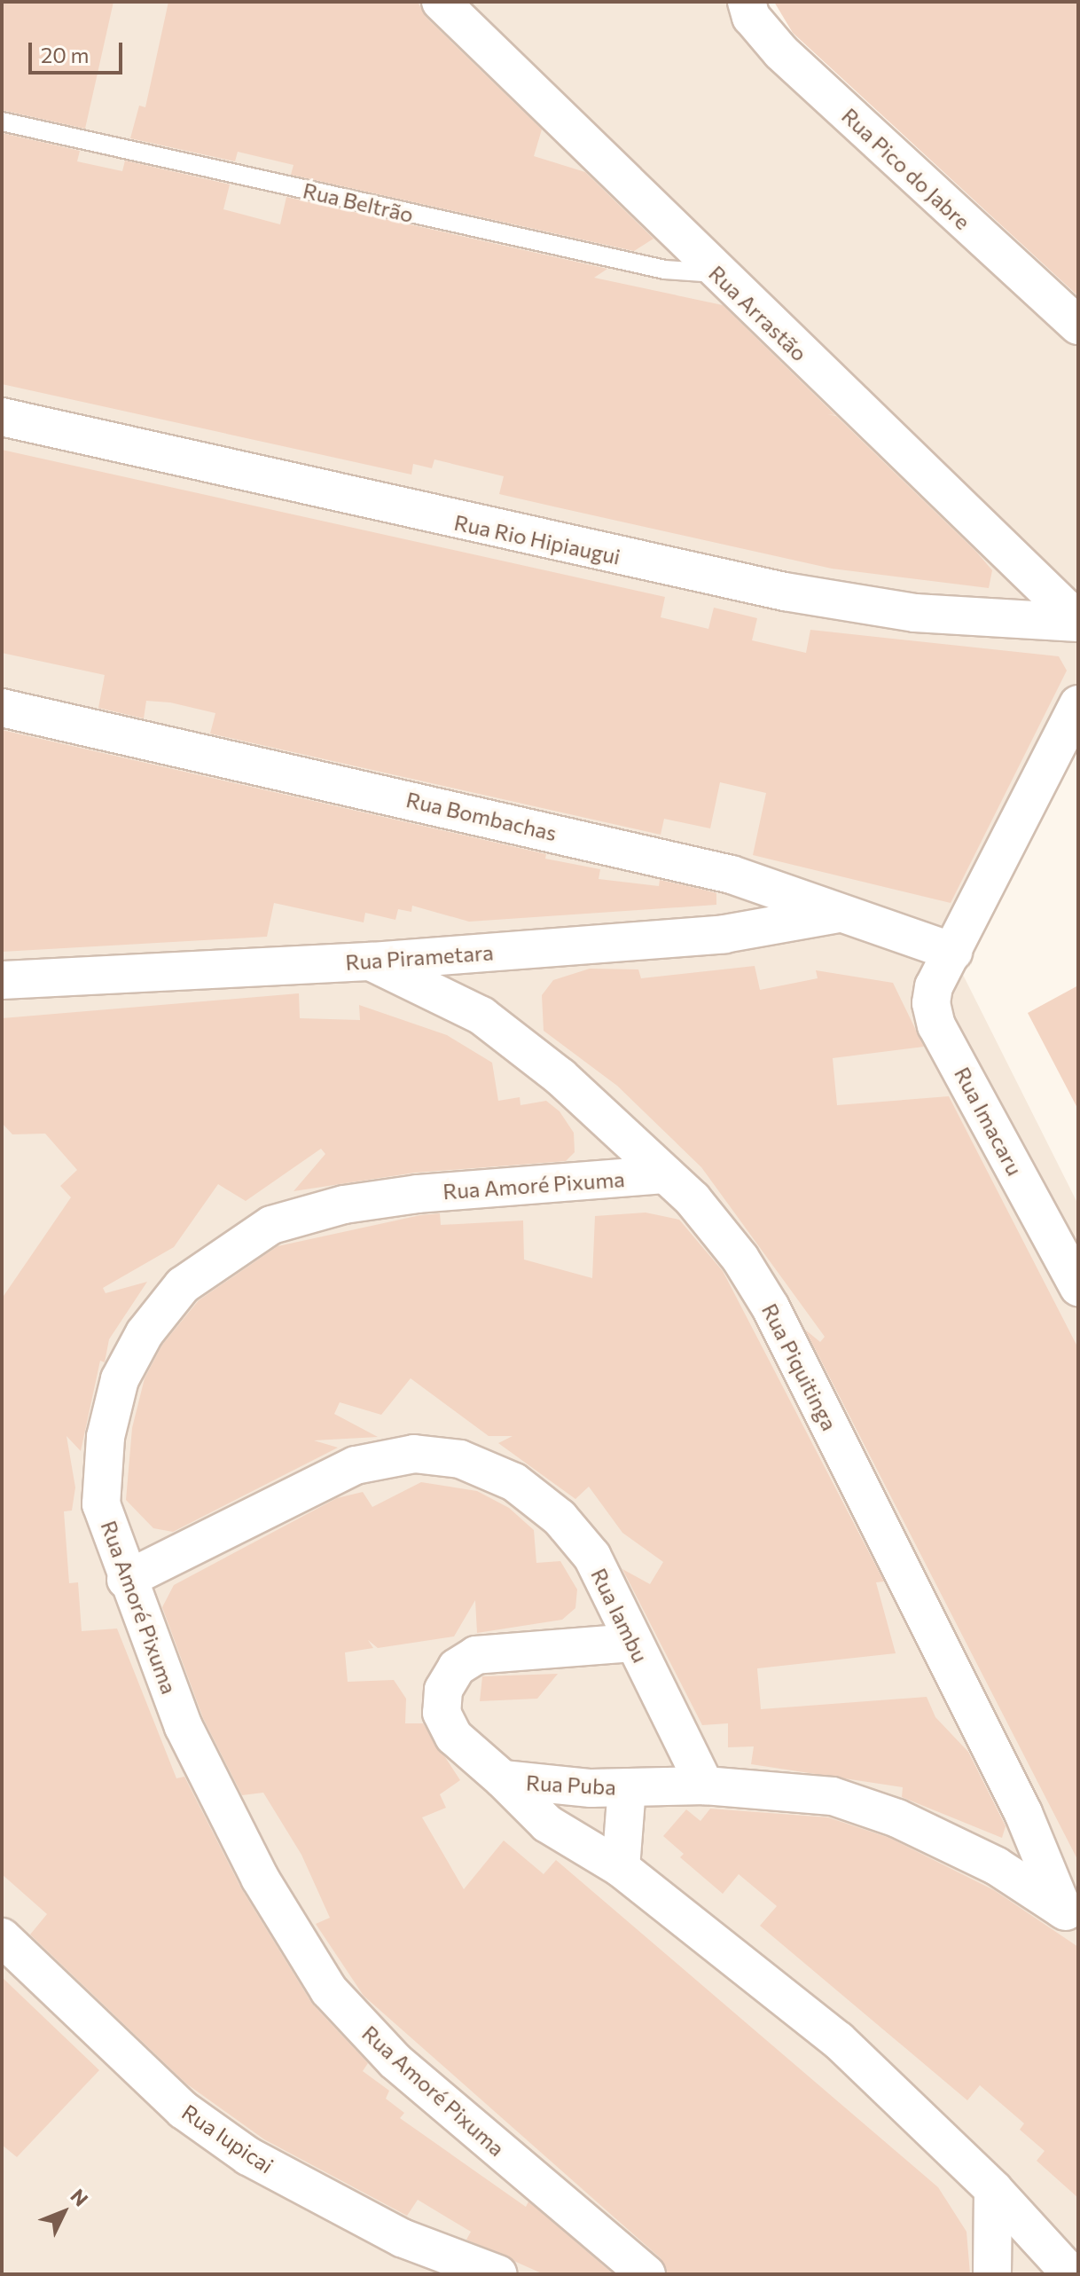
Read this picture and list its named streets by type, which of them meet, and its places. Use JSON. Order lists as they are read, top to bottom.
{
  "streets": {
    "street": [
      "Rua Pico do Jabre",
      "Rua Arrastão",
      "Rua Rio Hipiaugui",
      "Rua Bombachas",
      "Rua Pirametara",
      "Rua Imacaru",
      "Rua Amoré Pixuma",
      "Rua Piquitinga",
      "Rua Iambu",
      "Rua Puba",
      "Rua Iupicai"
    ],
    "lane": ["Rua Beltrão"]
  },
  "crossings": [
    ["Rua Beltrão", "Rua Arrastão"],
    ["Rua Arrastão", "Rua Rio Hipiaugui"],
    ["Rua Bombachas", "Rua Pirametara"],
    ["Rua Bombachas", "Rua Imacaru"],
    ["Rua Pirametara", "Rua Piquitinga"],
    ["Rua Amoré Pixuma", "Rua Piquitinga"],
    ["Rua Amoré Pixuma", "Rua Iambu"],
    ["Rua Iambu", "Rua Puba"]
  ],
  "scale_bar": "20 m",
  "north": "top right"
}
